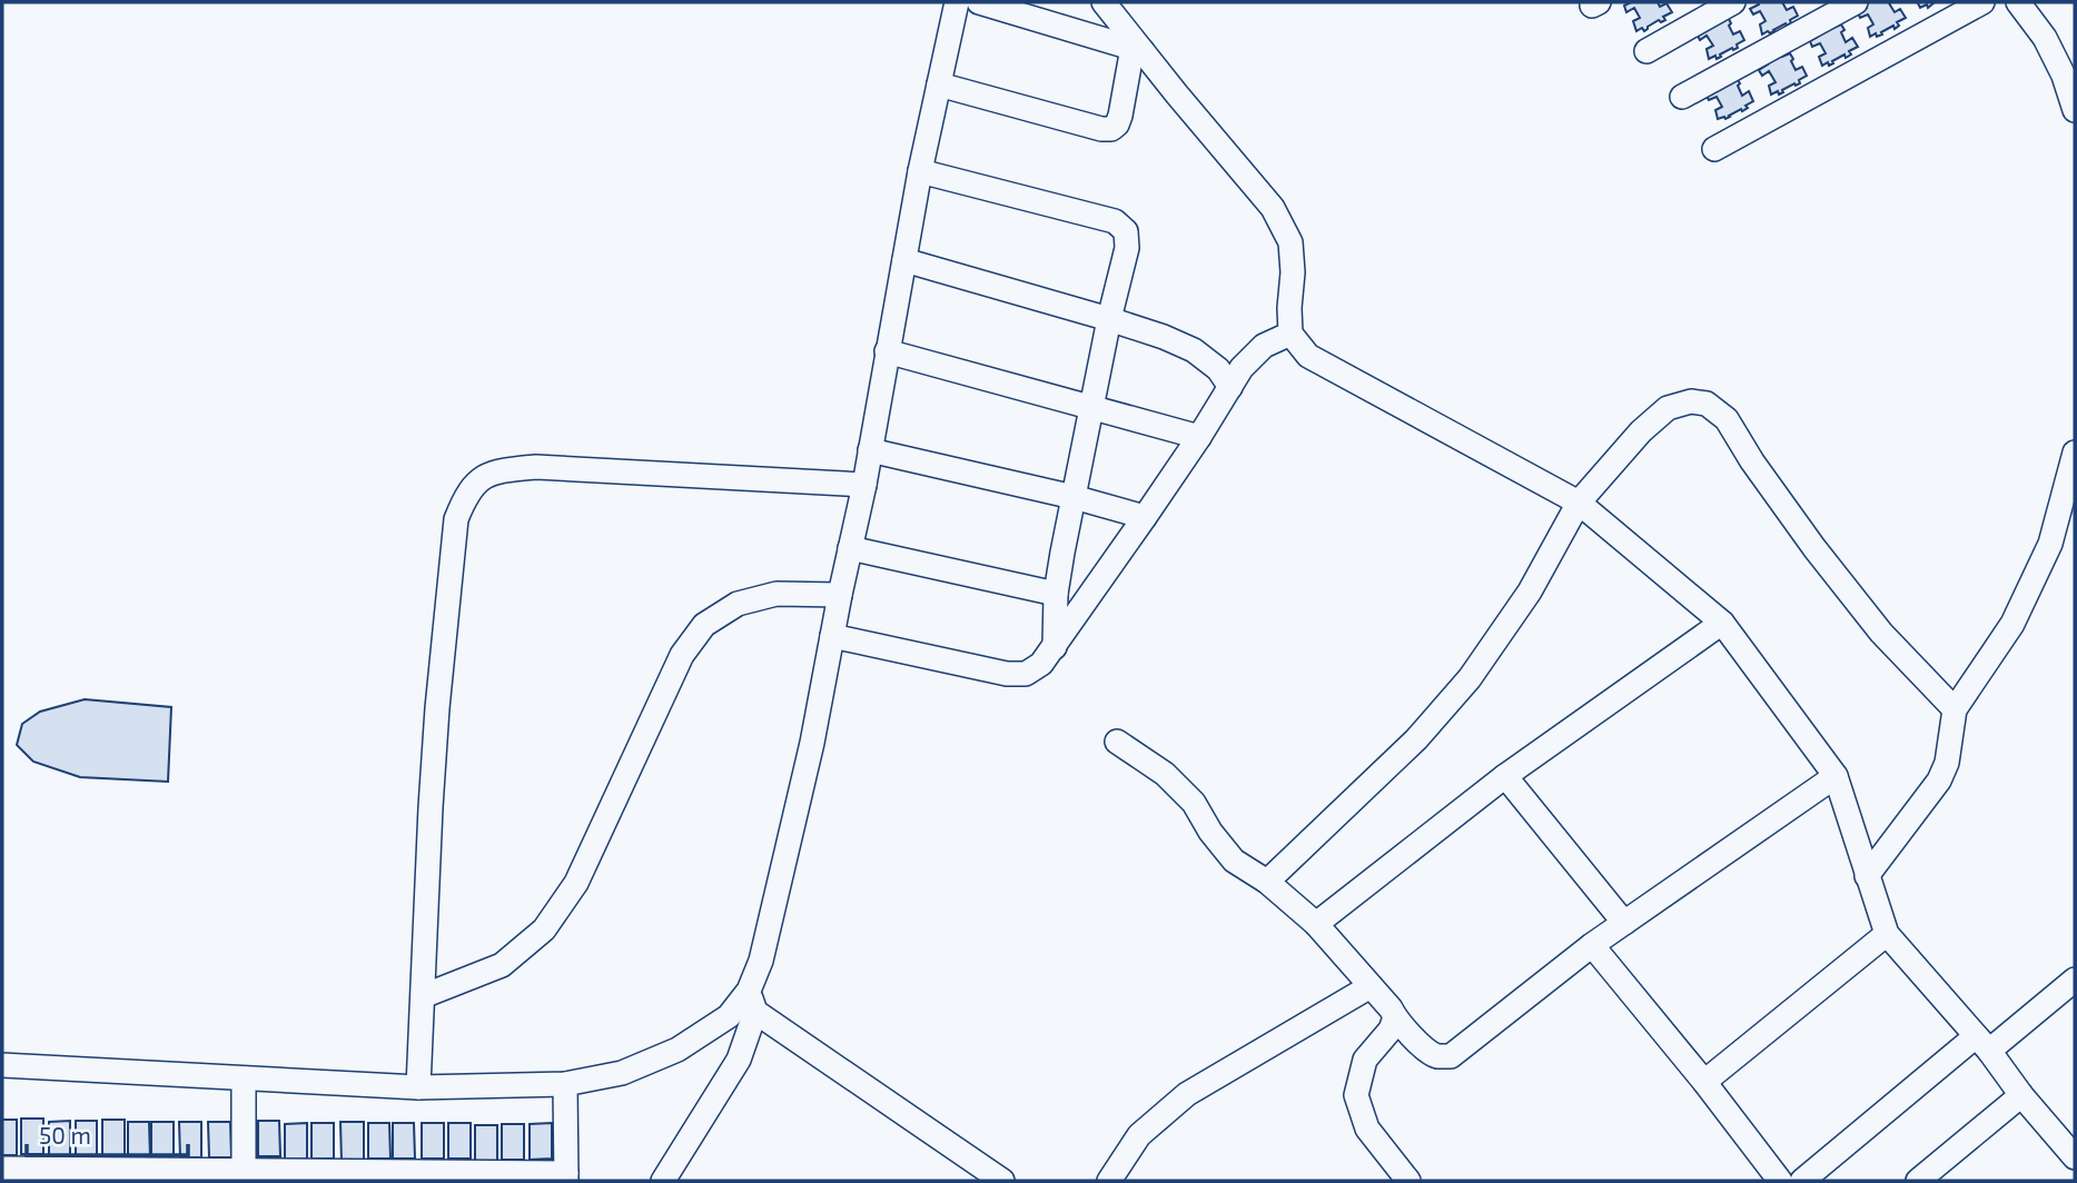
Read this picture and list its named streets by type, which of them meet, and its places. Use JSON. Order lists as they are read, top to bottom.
{
  "scale_bar": "50 m"
}
